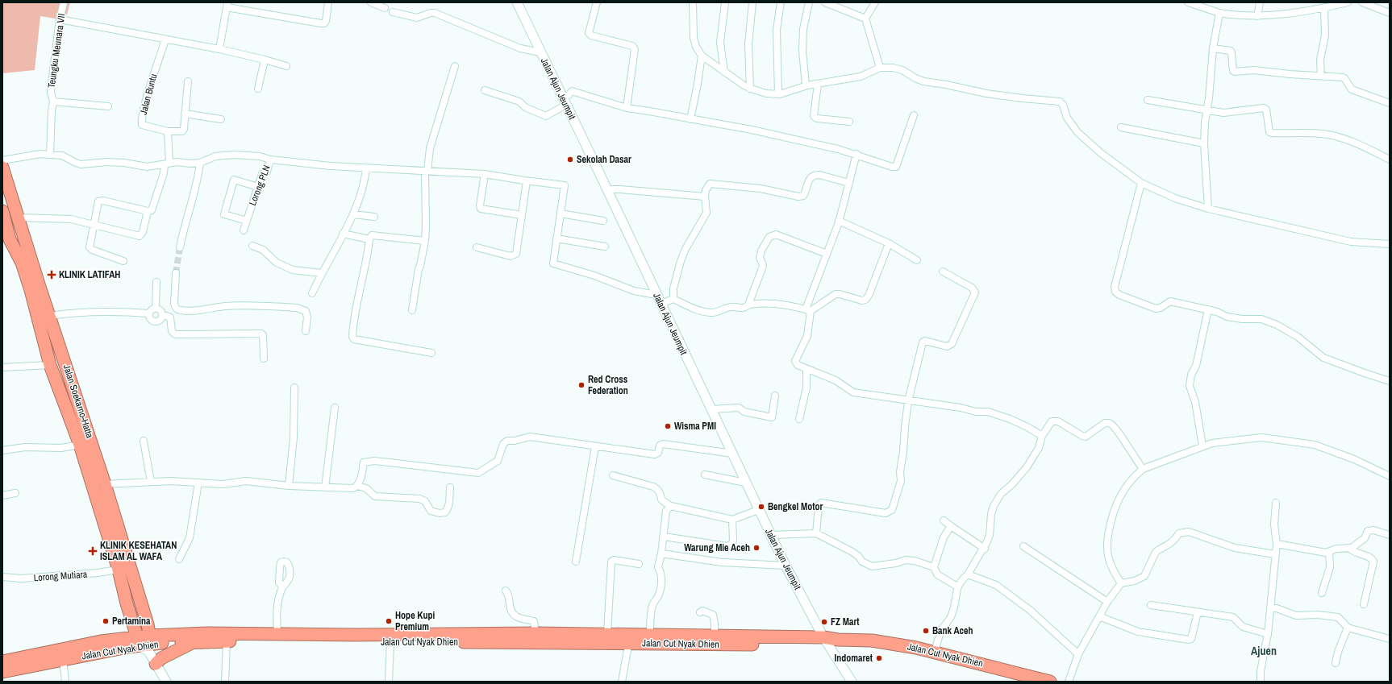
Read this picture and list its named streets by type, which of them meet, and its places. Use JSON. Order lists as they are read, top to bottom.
{
  "streets": {
    "highway": ["Jalan Soekarno-Hatta", "Jalan Cut Nyak Dhien"],
    "street": [
      "Teungku Meunara VII",
      "Jalan Ajun Jeumpit",
      "Jalan Buntu",
      "Lorong PLN",
      "Lorong Mutiara"
    ]
  },
  "crossings": [
    ["Jalan Ajun Jeumpit", "Jalan Cut Nyak Dhien"],
    ["Jalan Soekarno-Hatta", "Lorong Mutiara"],
    ["Jalan Soekarno-Hatta", "Jalan Cut Nyak Dhien"]
  ],
  "districts": ["Ajuen"],
  "places": {
    "other": [
      "Sekolah Dasar",
      "Red Cross Federation",
      "Wisma PMI",
      "Bengkel Motor",
      "Warung Mie Aceh",
      "Pertamina",
      "Hope Kupi Premium",
      "FZ Mart",
      "Bank Aceh",
      "Indomaret"
    ],
    "health": ["KLINIK LATIFAH", "KLINIK KESEHATAN ISLAM AL WAFA"]
  }
}
